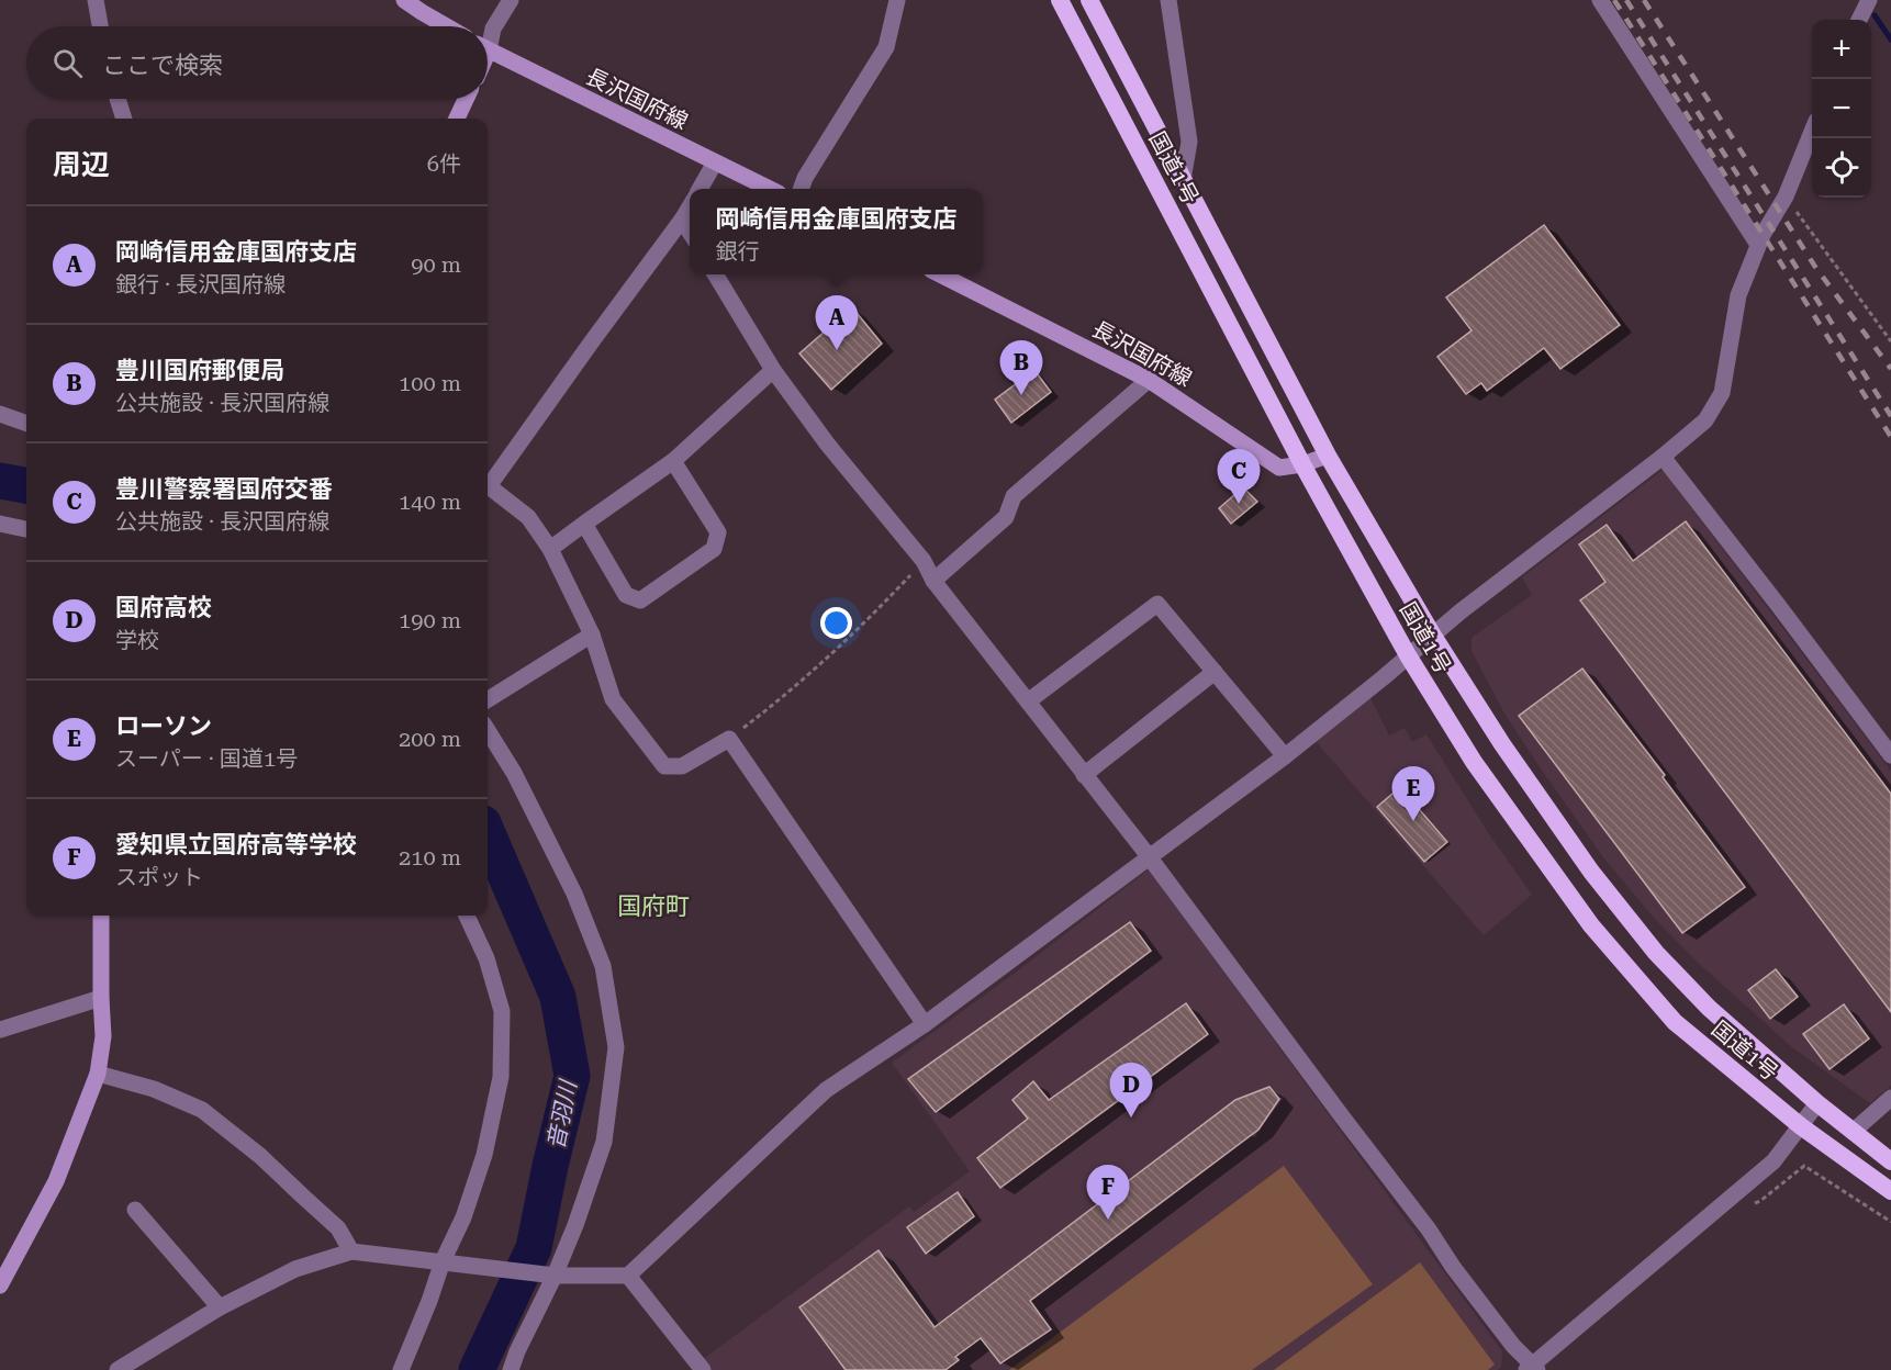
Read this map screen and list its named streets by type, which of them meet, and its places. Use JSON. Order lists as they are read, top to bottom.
{
  "streets": {
    "highway": ["国道1号"],
    "main road": ["長沢国府線"]
  },
  "crossings": [
    ["長沢国府線", "国道1号"]
  ],
  "districts": ["国府町"],
  "water": ["音羽川"],
  "page": {
    "map_buttons": ["+", "−"],
    "search": "ここで検索",
    "heading": ["周辺", "6件"],
    "popup": ["岡崎信用金庫国府支店", "銀行"],
    "list": [
      {
        "mark": "A",
        "name": "岡崎信用金庫国府支店",
        "note": "銀行 · 長沢国府線",
        "value": "90 m"
      },
      {
        "mark": "B",
        "name": "豊川国府郵便局",
        "note": "公共施設 · 長沢国府線",
        "value": "100 m"
      },
      {
        "mark": "C",
        "name": "豊川警察署国府交番",
        "note": "公共施設 · 長沢国府線",
        "value": "140 m"
      },
      {
        "mark": "D",
        "name": "国府高校",
        "note": "学校",
        "value": "190 m"
      },
      {
        "mark": "E",
        "name": "ローソン",
        "note": "スーパー · 国道1号",
        "value": "200 m"
      },
      {
        "mark": "F",
        "name": "愛知県立国府高等学校",
        "note": "スポット",
        "value": "210 m"
      }
    ],
    "pins": [
      "A",
      "B",
      "C",
      "E",
      "D",
      "F"
    ]
  }
}
